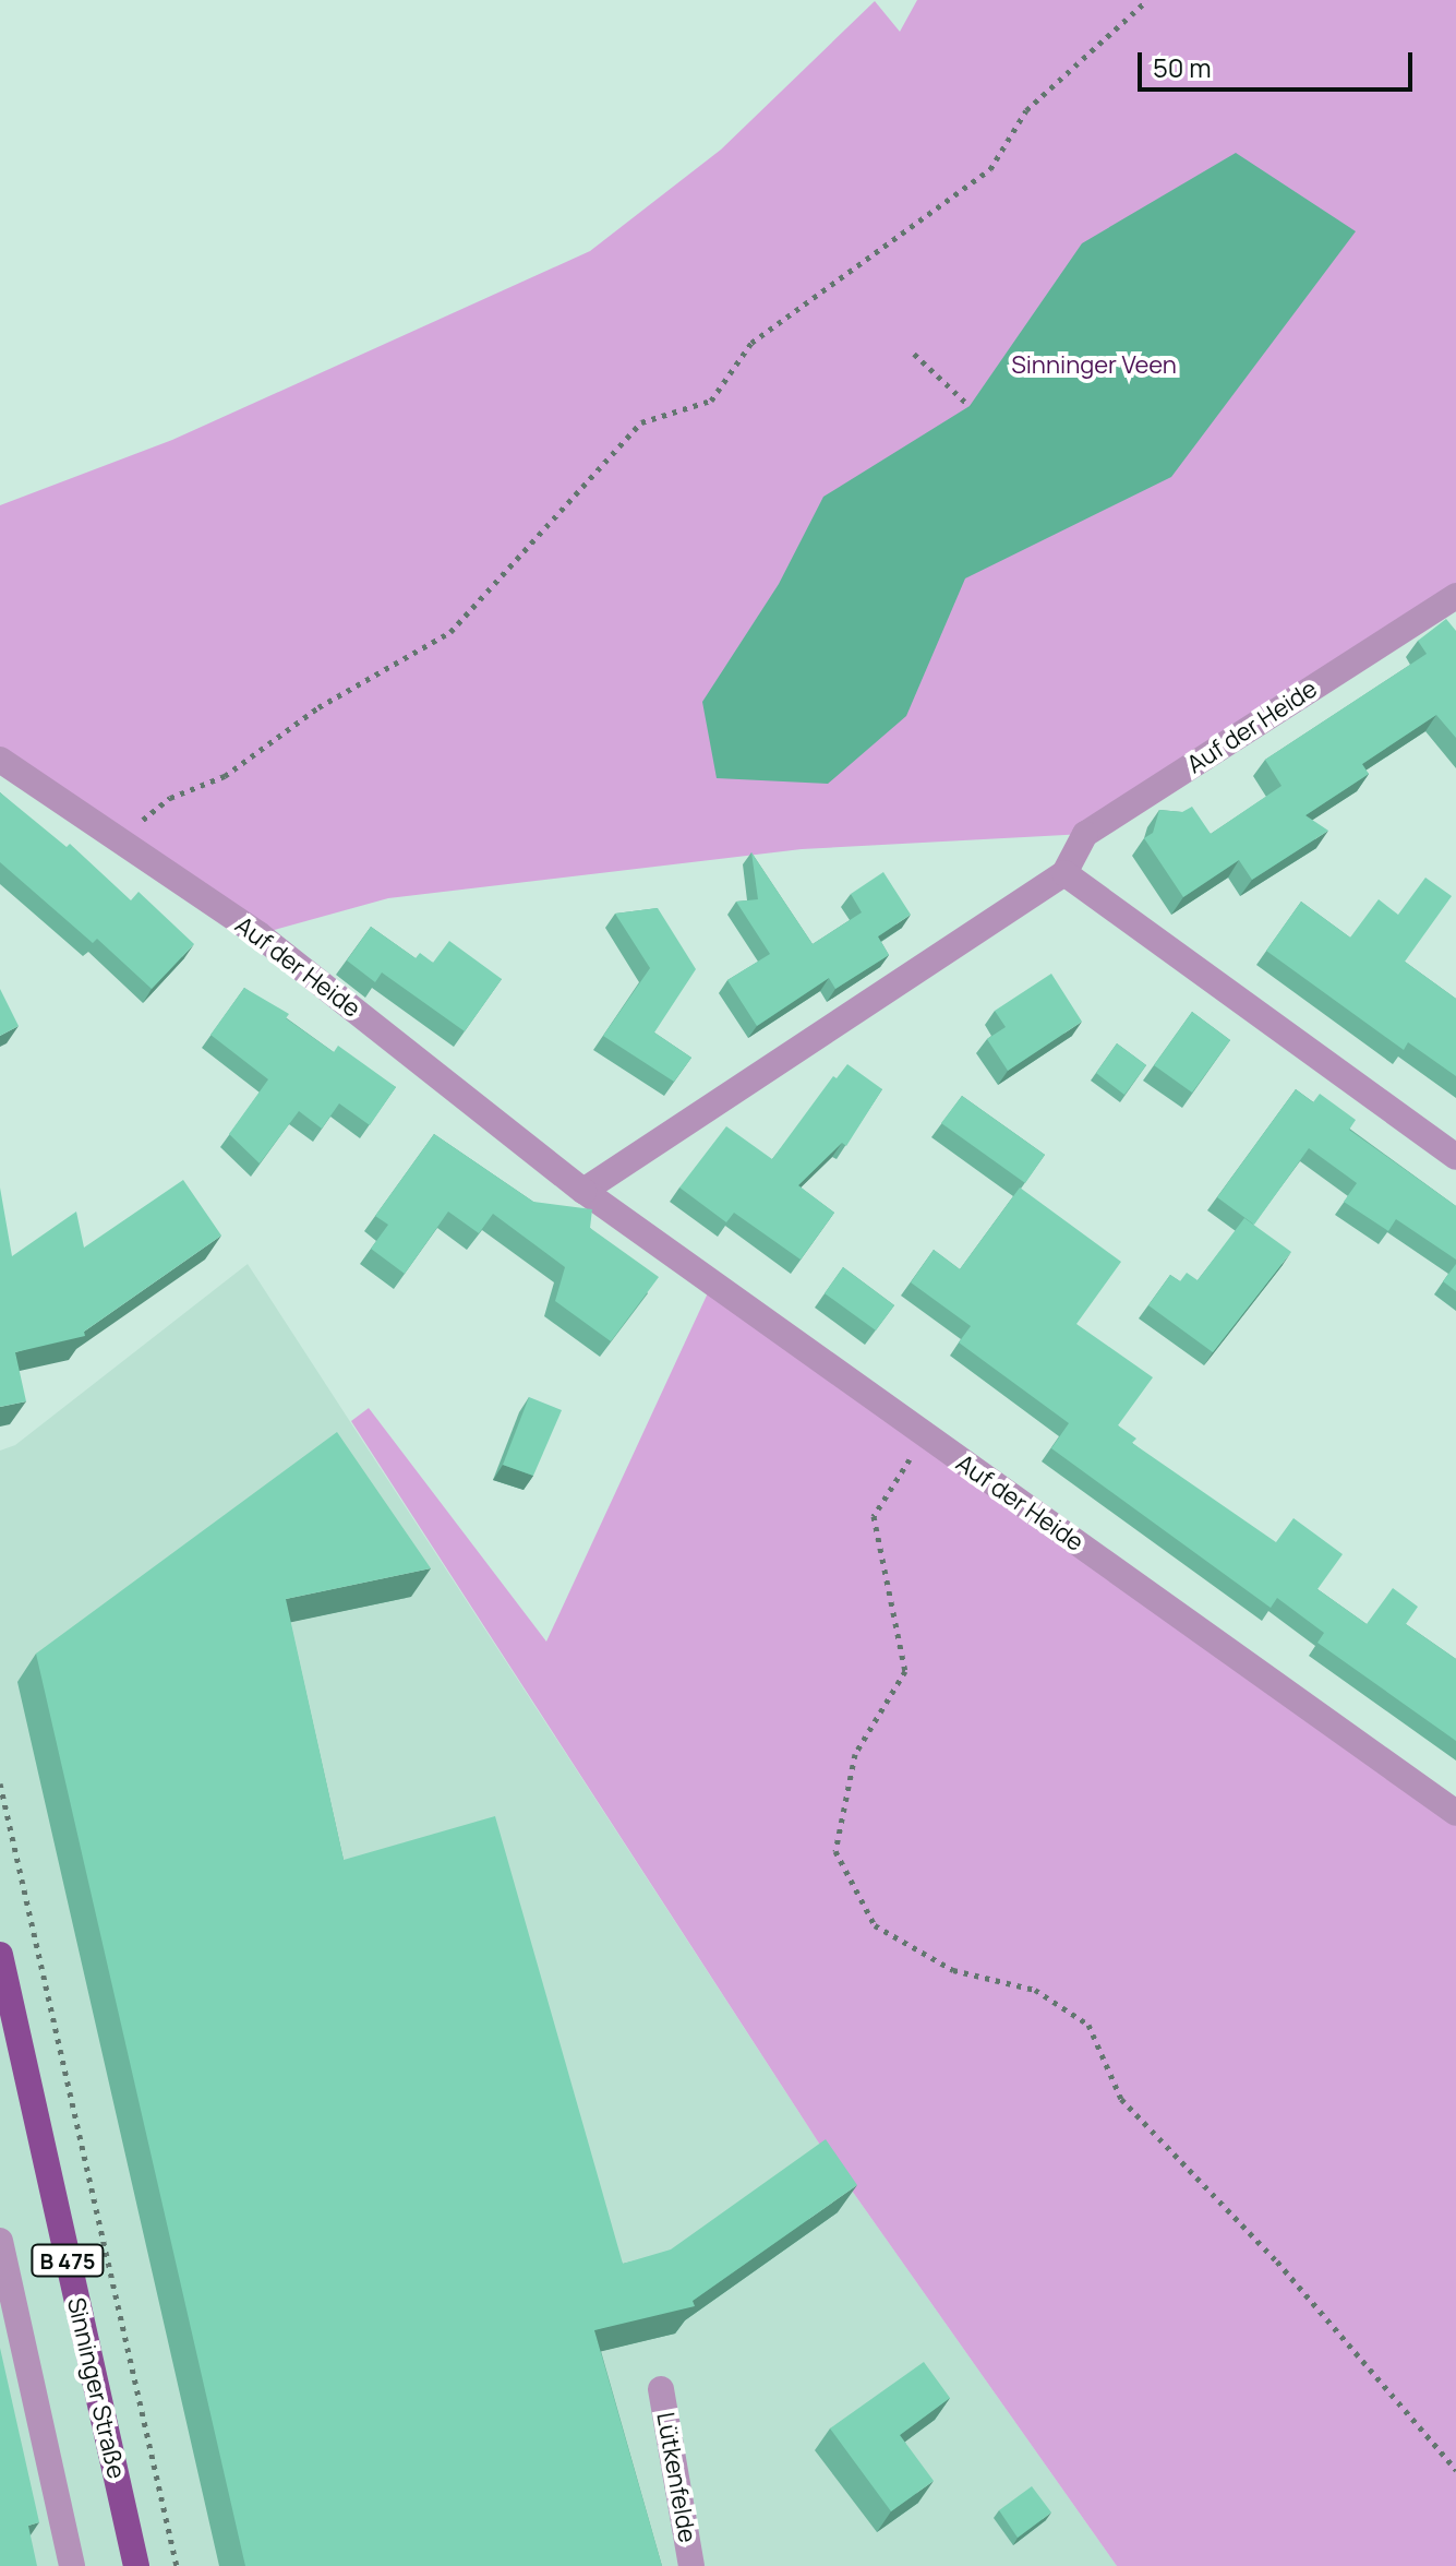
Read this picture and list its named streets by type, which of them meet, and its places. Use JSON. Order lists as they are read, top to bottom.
{
  "streets": {
    "main road": ["B 475", "Sinninger Straße"],
    "street": ["Auf der Heide", "Lütkenfelde"]
  },
  "parks": ["Sinninger Veen"],
  "scale_bar": "50 m"
}
